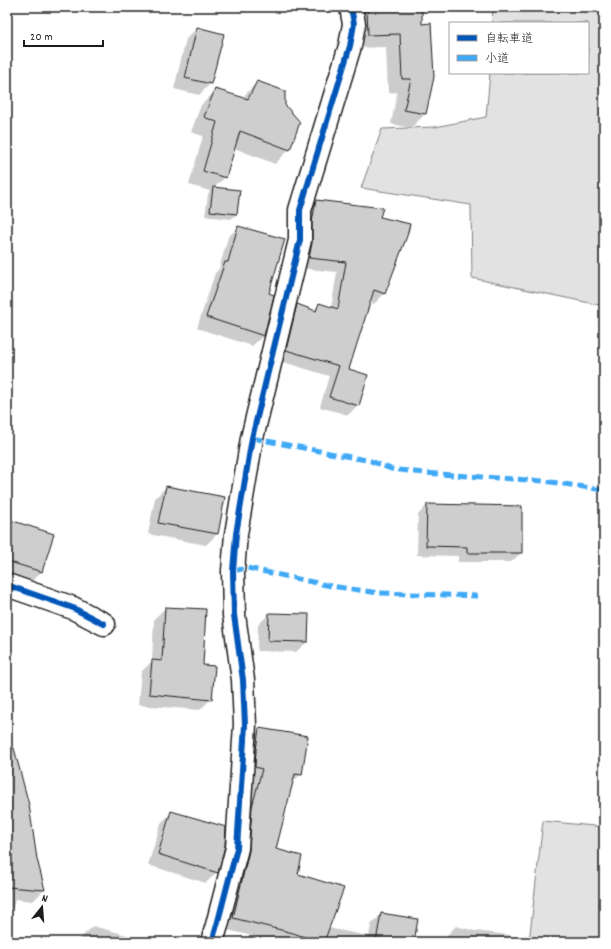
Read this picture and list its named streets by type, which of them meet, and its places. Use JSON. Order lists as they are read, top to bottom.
{
  "legend": ["自転車道", "小道"],
  "scale_bar": "20 m",
  "north": "top"
}
